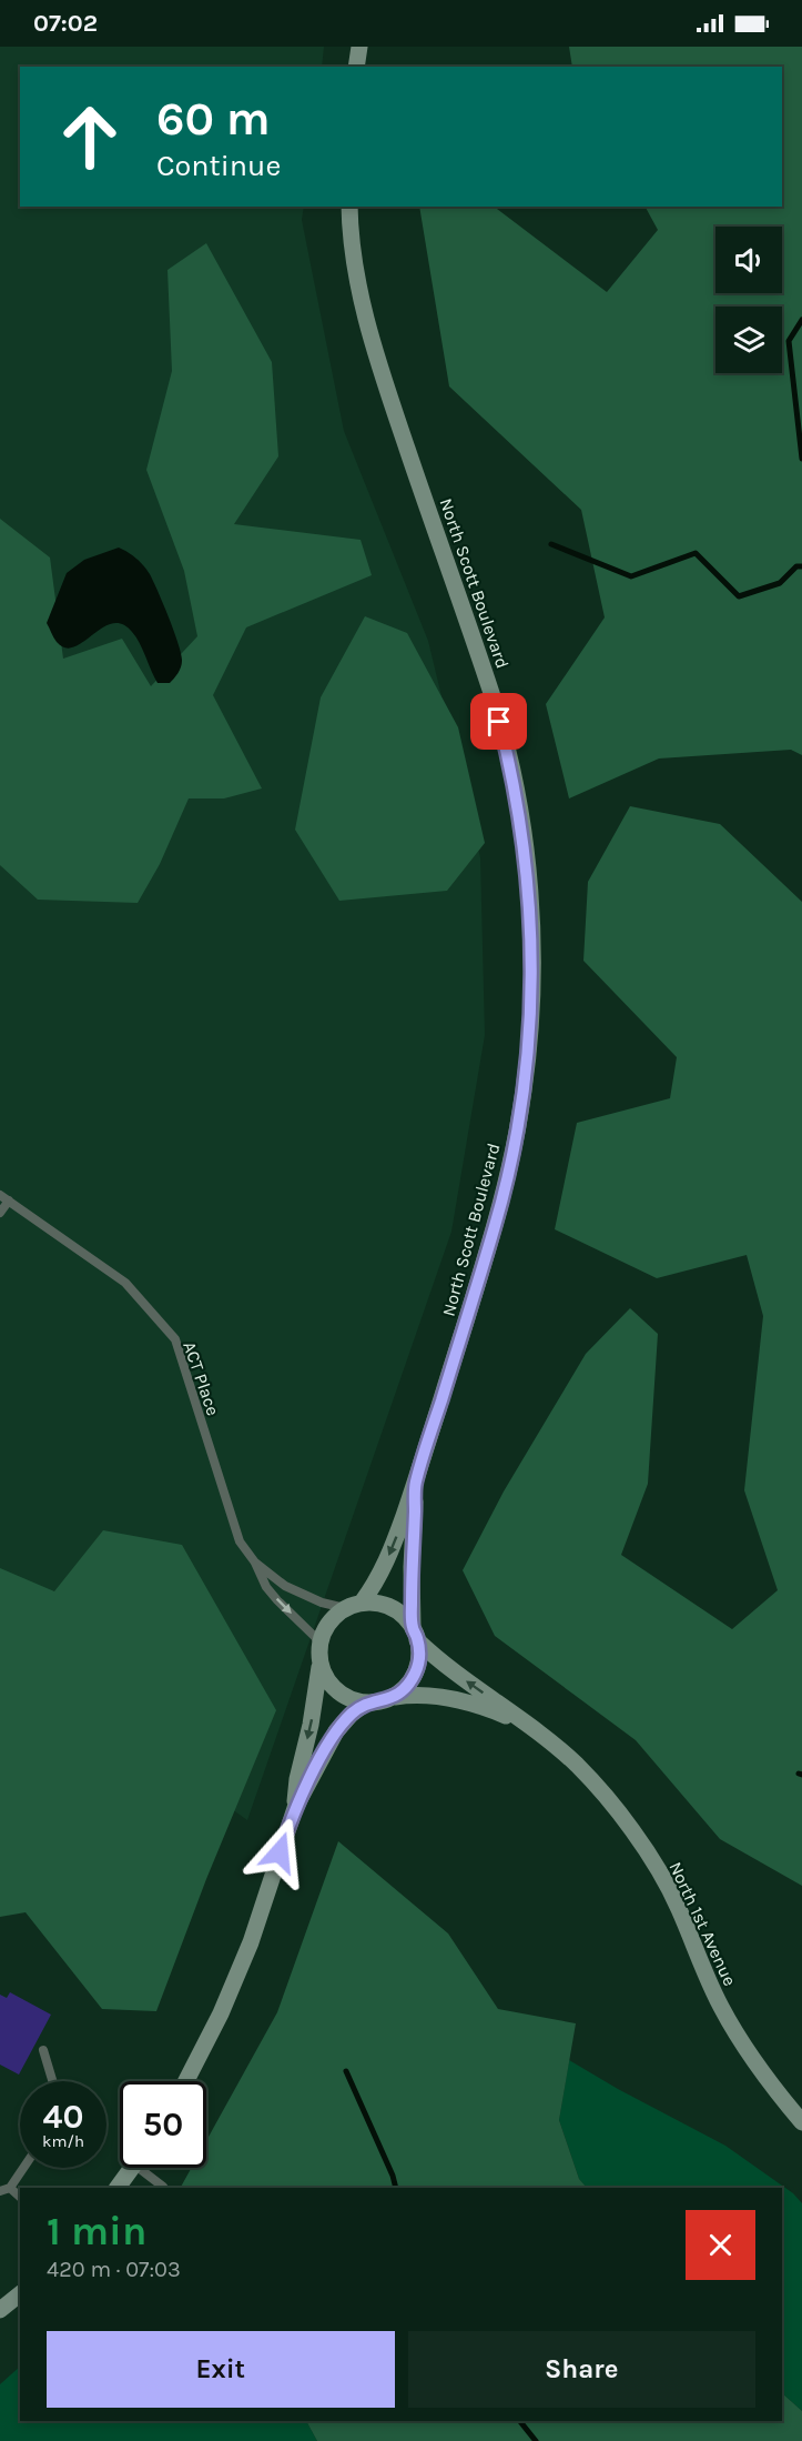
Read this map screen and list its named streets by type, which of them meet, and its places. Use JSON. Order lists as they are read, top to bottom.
{
  "streets": {
    "main road": ["North Scott Boulevard", "North 1st Avenue"],
    "lane": ["ACT Place"]
  },
  "crossings": [
    ["North Scott Boulevard", "ACT Place"],
    ["North Scott Boulevard", "North 1st Avenue"],
    ["ACT Place", "North 1st Avenue"]
  ],
  "page": {
    "status": "07:02",
    "turn": ["60 m", "Continue"],
    "speed": "40 km/h",
    "limit": "50",
    "heading": ["1 min", "420 m · 07:03"],
    "buttons": ["Exit", "Share"]
  }
}
